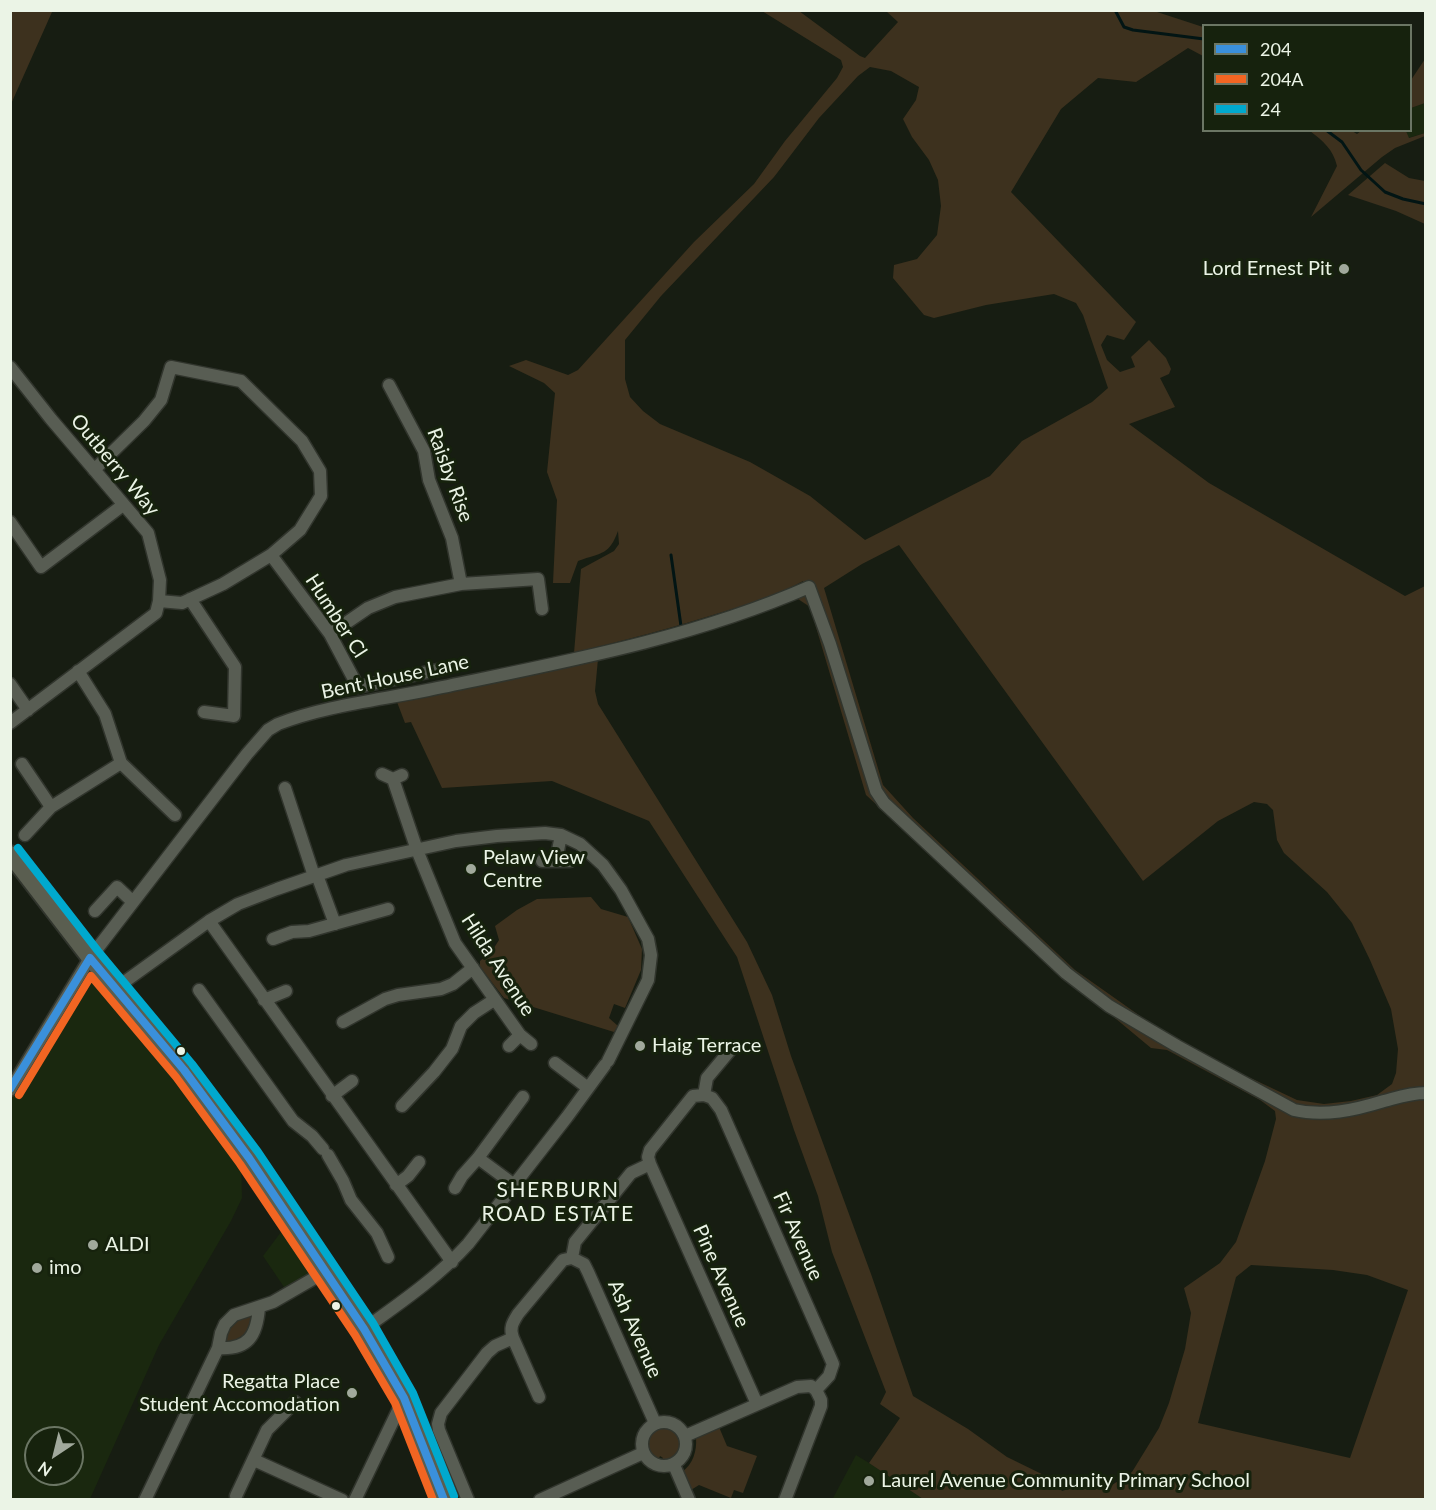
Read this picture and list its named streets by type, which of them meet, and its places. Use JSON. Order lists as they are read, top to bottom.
{
  "streets": {
    "street": [
      "Outberry Way",
      "Raisby Rise",
      "Humber Cl",
      "Bent House Lane",
      "Hilda Avenue",
      "Fir Avenue",
      "Pine Avenue",
      "Ash Avenue"
    ]
  },
  "districts": ["SHERBURN ROAD ESTATE"],
  "places": [
    "Lord Ernest Pit",
    "Pelaw View Centre",
    "Haig Terrace",
    "ALDI",
    "imo",
    "Regatta Place Student Accomodation",
    "Laurel Avenue Community Primary School"
  ],
  "lines": ["transit line 24", "transit line 204", "transit line 204A"],
  "legend": ["204", "204A", "24"],
  "north": "bottom left"
}
